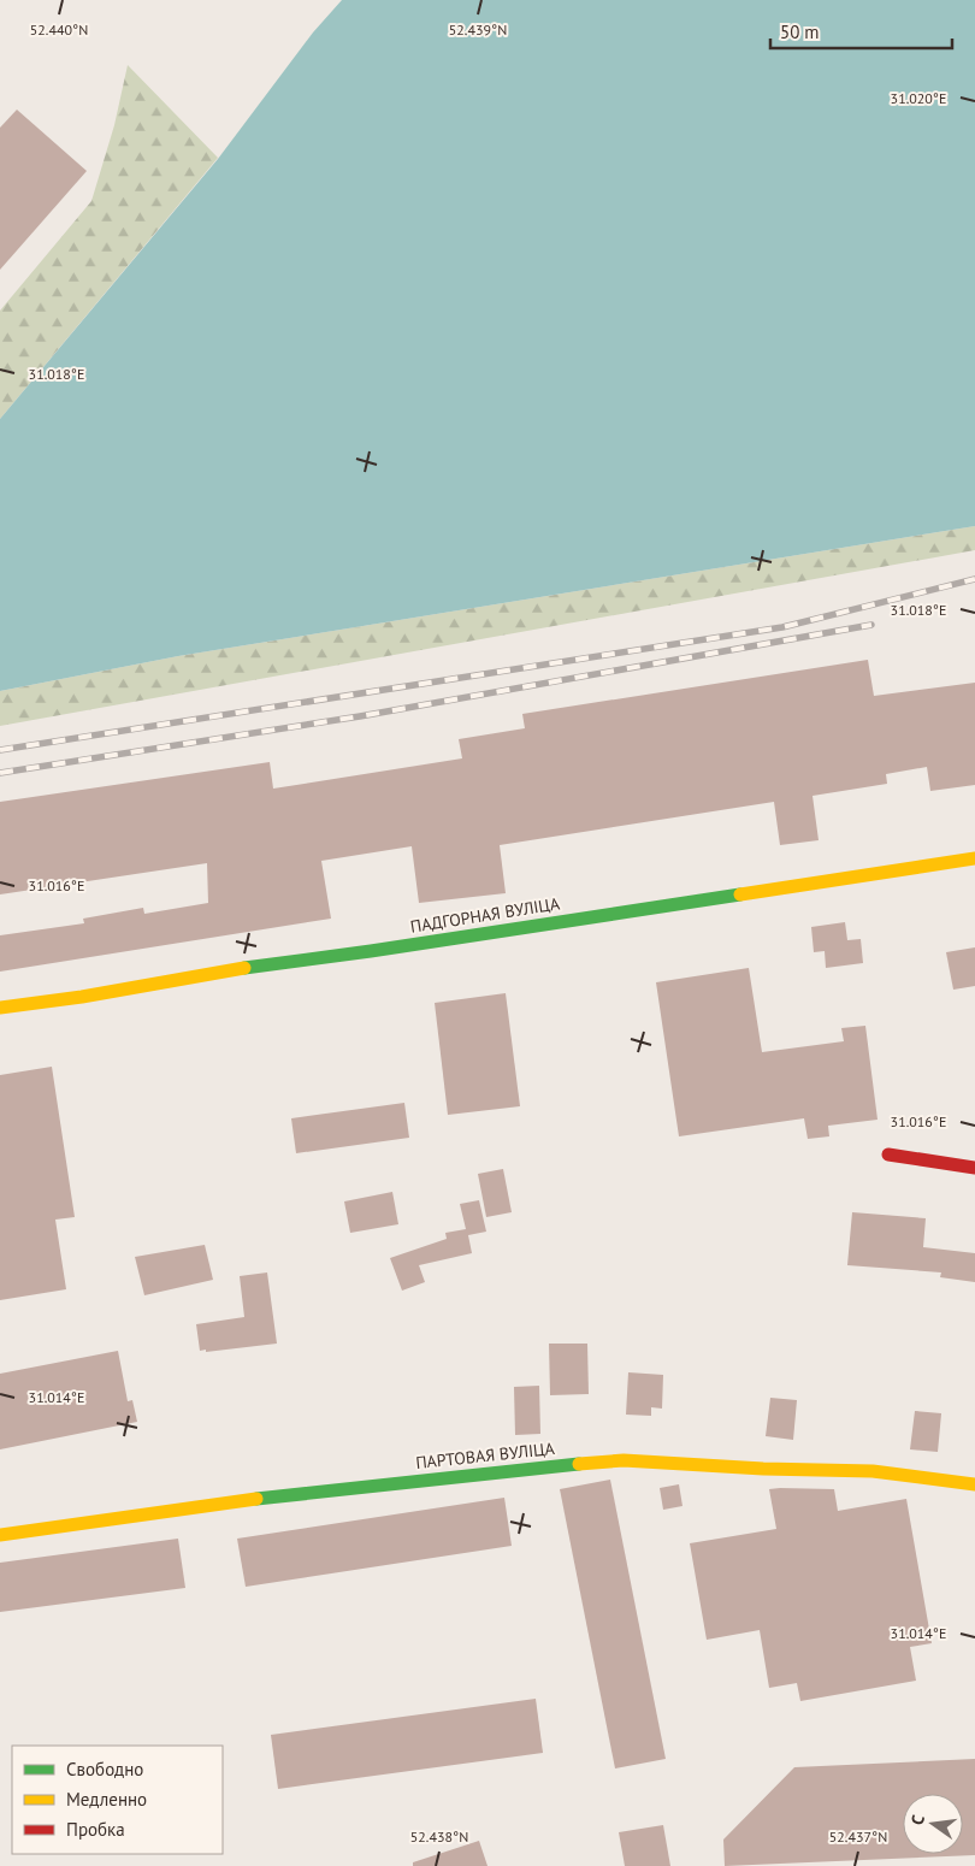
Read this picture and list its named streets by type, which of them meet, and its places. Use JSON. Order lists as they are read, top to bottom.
{
  "streets": {
    "street": ["ПАДГОРНАЯ ВУЛІЦА", "ПАРТОВАЯ ВУЛІЦА"]
  },
  "legend": ["Свободно", "Медленно", "Пробка"],
  "scale_bar": "50 m",
  "north": "left",
  "coordinates": [
    "52.440°N",
    "52.439°N",
    "31.020°E",
    "31.018°E",
    "31.016°E",
    "31.014°E",
    "52.438°N",
    "52.437°N"
  ]
}
